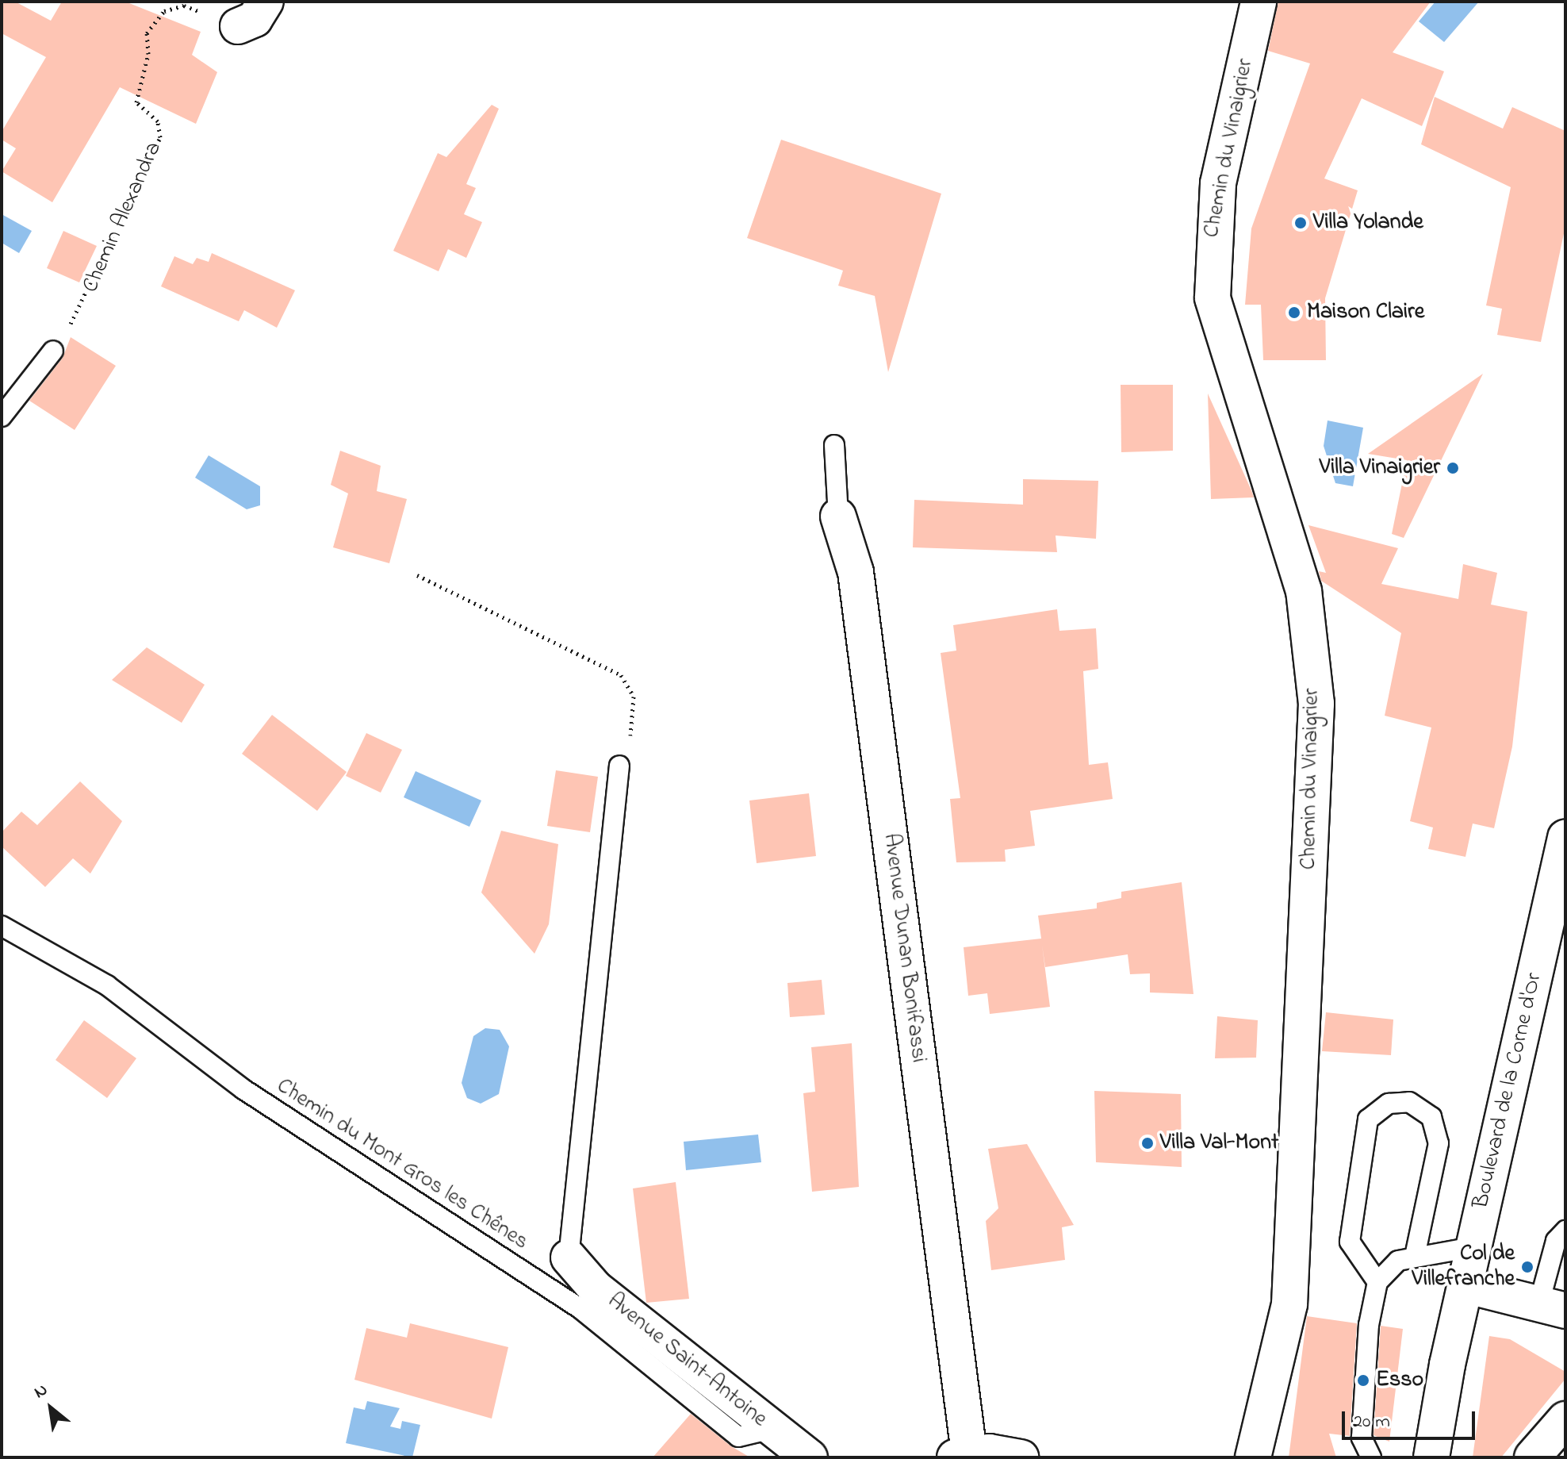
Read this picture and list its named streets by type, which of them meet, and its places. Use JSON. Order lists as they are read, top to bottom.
{
  "streets": {
    "street": [
      "Chemin du Vinaigrier",
      "Avenue Dunan Bonifassi",
      "Boulevard de la Corne d'Or",
      "Avenue Saint-Antoine"
    ],
    "lane": ["Chemin du Mont Gros les Chênes"],
    "path": ["Chemin Alexandra"]
  },
  "crossings": [
    ["Chemin du Mont Gros les Chênes", "Avenue Saint-Antoine"]
  ],
  "places": [
    "Villa Yolande",
    "Maison Claire",
    "Villa Vinaigrier",
    "Villa Val-Mont",
    "Col de Villefranche",
    "Esso"
  ],
  "scale_bar": "20 m",
  "north": "top left"
}
